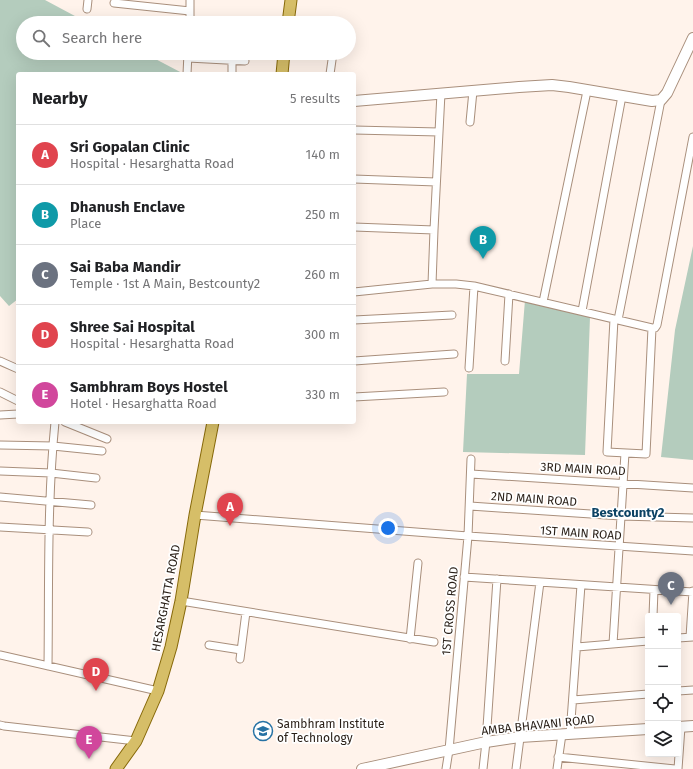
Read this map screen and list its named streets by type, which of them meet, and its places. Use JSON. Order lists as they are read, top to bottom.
{
  "streets": {
    "main road": ["HESARGHATTA ROAD"],
    "street": [
      "3RD MAIN ROAD",
      "2ND MAIN ROAD",
      "1ST MAIN ROAD",
      "1ST CROSS ROAD",
      "AMBA BHAVANI ROAD"
    ]
  },
  "crossings": [
    ["3RD MAIN ROAD", "1ST CROSS ROAD"],
    ["2ND MAIN ROAD", "1ST CROSS ROAD"],
    ["1ST MAIN ROAD", "HESARGHATTA ROAD"],
    ["1ST MAIN ROAD", "1ST CROSS ROAD"],
    ["1ST CROSS ROAD", "AMBA BHAVANI ROAD"]
  ],
  "districts": ["Bestcounty2"],
  "places": {
    "school or university": ["Sambhram Institute of Technology"]
  },
  "page": {
    "search": "Search here",
    "heading": ["Nearby", "5 results"],
    "list": [
      {
        "mark": "A",
        "name": "Sri Gopalan Clinic",
        "note": "Hospital · Hesarghatta Road",
        "value": "140 m"
      },
      {
        "mark": "B",
        "name": "Dhanush Enclave",
        "note": "Place",
        "value": "250 m"
      },
      {
        "mark": "C",
        "name": "Sai Baba Mandir",
        "note": "Temple · 1st A Main, Bestcounty2",
        "value": "260 m"
      },
      {
        "mark": "D",
        "name": "Shree Sai Hospital",
        "note": "Hospital · Hesarghatta Road",
        "value": "300 m"
      },
      {
        "mark": "E",
        "name": "Sambhram Boys Hostel",
        "note": "Hotel · Hesarghatta Road",
        "value": "330 m"
      }
    ],
    "pins": [
      "B",
      "A",
      "C",
      "D",
      "E"
    ],
    "map_buttons": ["+", "−"]
  }
}
